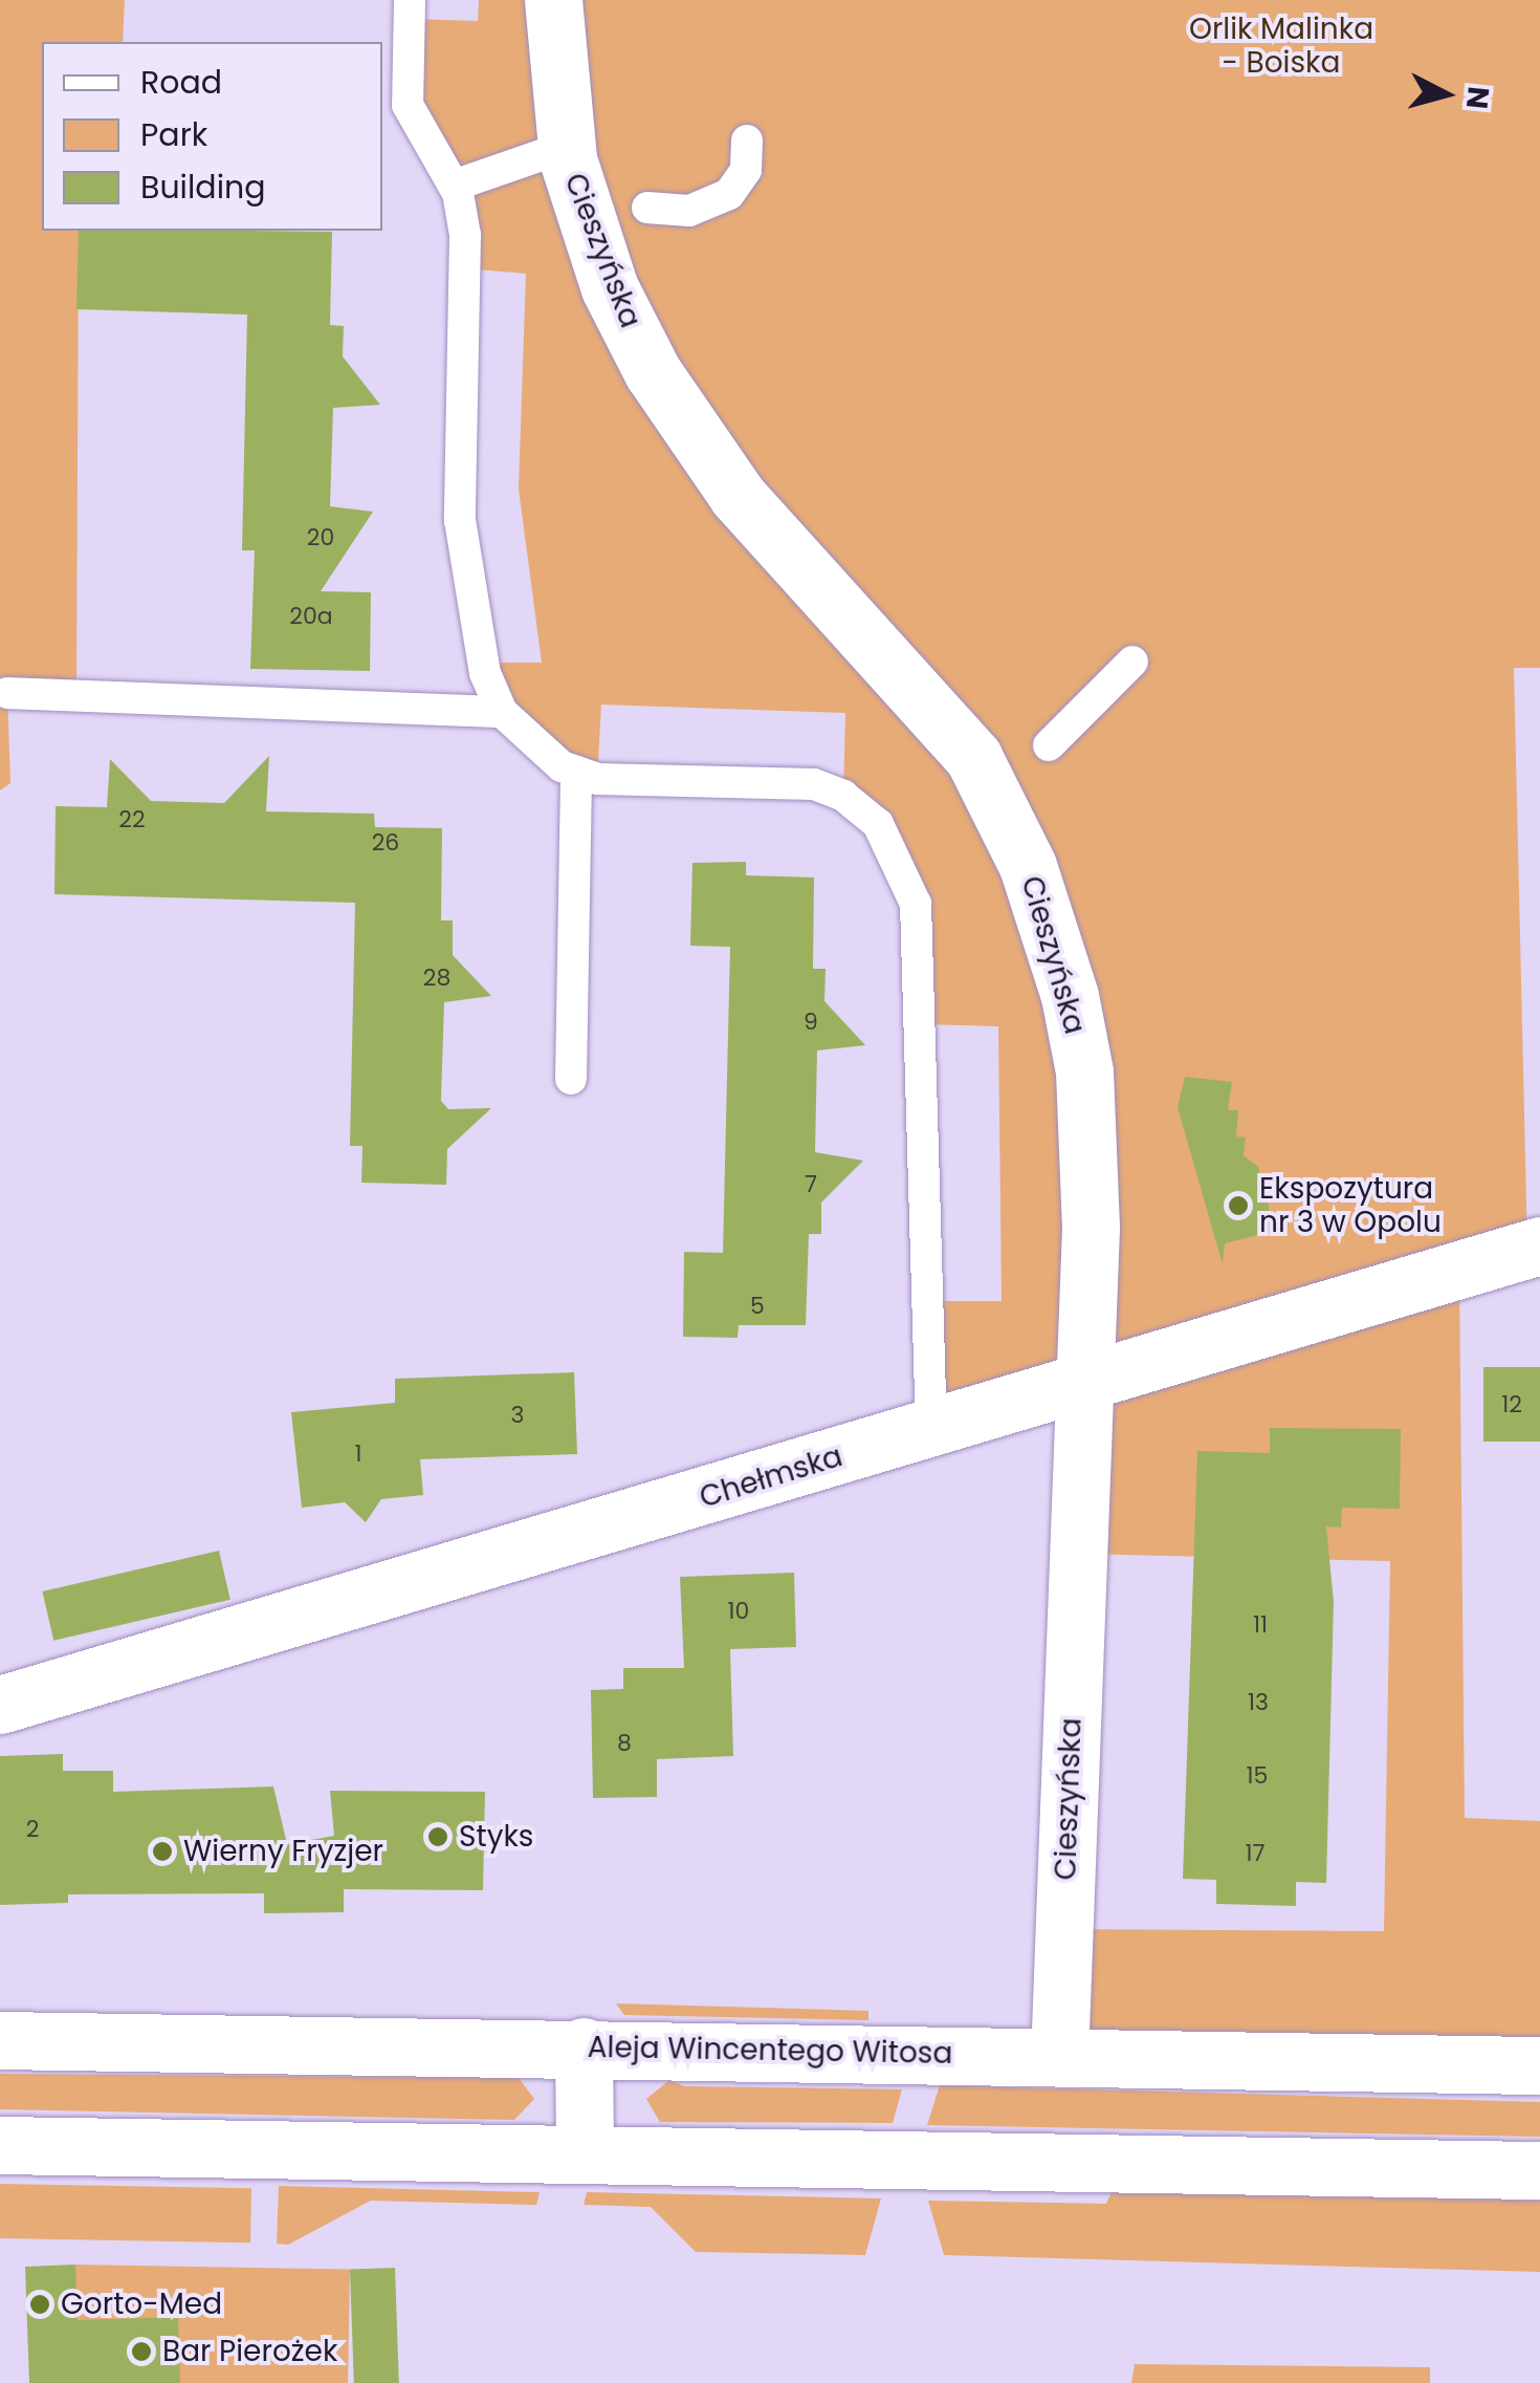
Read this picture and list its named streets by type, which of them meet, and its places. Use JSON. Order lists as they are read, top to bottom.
{
  "streets": {
    "street": ["Cieszyńska", "Chełmska", "Aleja Wincentego Witosa"]
  },
  "crossings": [
    ["Cieszyńska", "Chełmska"],
    ["Cieszyńska", "Aleja Wincentego Witosa"]
  ],
  "parks": ["Orlik Malinka - Boiska"],
  "places": [
    "Ekspozytura nr 3 w Opolu",
    "Styks",
    "Wierny Fryzjer",
    "Gorto-Med",
    "Bar Pierożek"
  ],
  "house_numbers": [
    "20",
    "20a",
    "22",
    "26",
    "28",
    "9",
    "7",
    "5",
    "12",
    "3",
    "1",
    "10",
    "11",
    "13",
    "8",
    "15",
    "2",
    "17"
  ],
  "legend": ["Road", "Park", "Building"],
  "north": "right"
}
